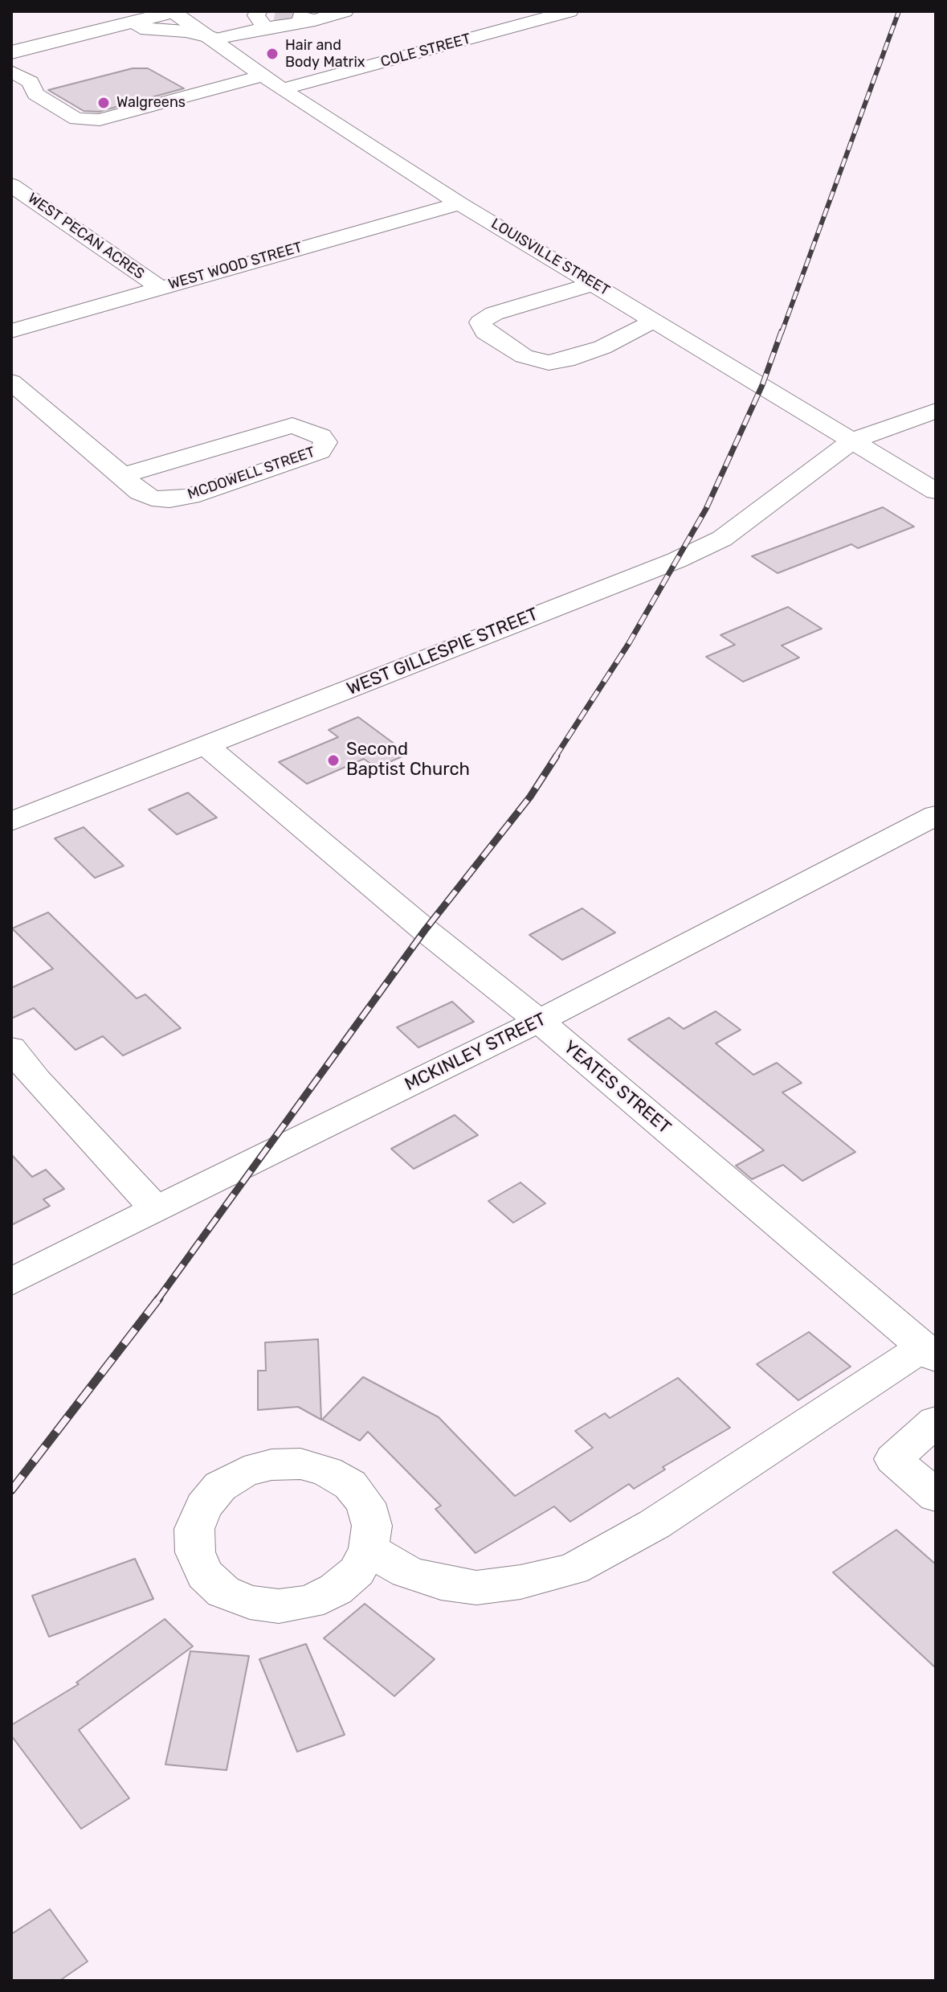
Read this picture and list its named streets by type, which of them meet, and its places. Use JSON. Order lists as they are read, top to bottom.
{
  "streets": {
    "street": [
      "COLE STREET",
      "WEST PECAN ACRES",
      "LOUISVILLE STREET",
      "WEST WOOD STREET",
      "MCDOWELL STREET",
      "WEST GILLESPIE STREET",
      "MCKINLEY STREET",
      "YEATES STREET"
    ]
  },
  "crossings": [
    ["COLE STREET", "LOUISVILLE STREET"],
    ["WEST PECAN ACRES", "WEST WOOD STREET"],
    ["LOUISVILLE STREET", "WEST WOOD STREET"],
    ["LOUISVILLE STREET", "WEST GILLESPIE STREET"],
    ["WEST GILLESPIE STREET", "YEATES STREET"],
    ["MCKINLEY STREET", "YEATES STREET"]
  ],
  "places": ["Hair and Body Matrix", "Walgreens", "Second Baptist Church"]
}
